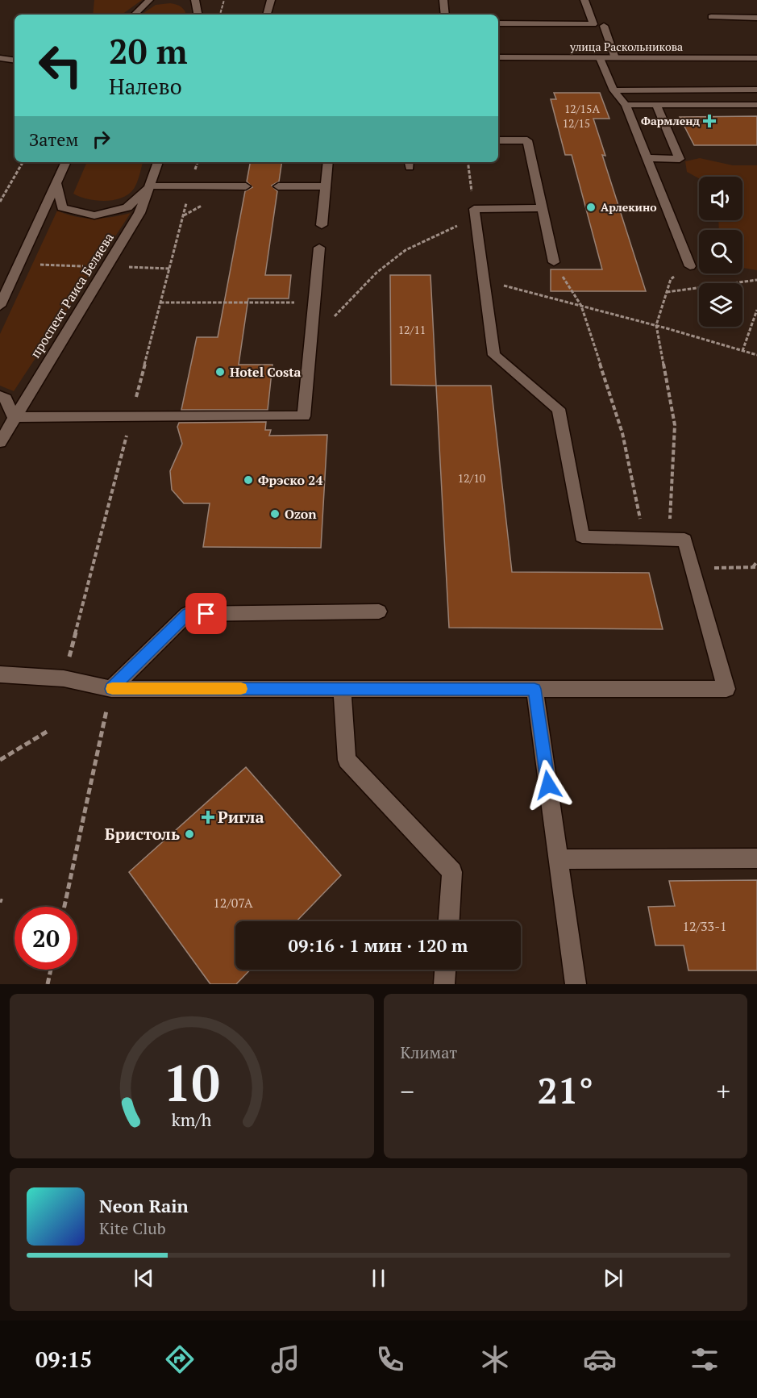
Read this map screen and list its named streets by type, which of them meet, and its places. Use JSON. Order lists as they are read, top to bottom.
{
  "streets": {
    "street": ["улица Раскольникова", "проспект Раиса Беляева"]
  },
  "places": {
    "health": ["Фармленд", "Ригла"],
    "other": [
      "Арлекино",
      "Hotel Costa",
      "Фрэско 24",
      "Ozon",
      "Бристоль"
    ]
  },
  "house_numbers": [
    "12/15А",
    "12/15",
    "12/11",
    "12/10",
    "12/07А",
    "12/33-1"
  ],
  "page": {
    "turn": ["20 m", "Налево"],
    "then": "Затем",
    "limit": "20",
    "trip": "09:16 · 1 мин · 120 m",
    "tile": "Климат",
    "heat": ["−", "21°", "+"],
    "song": ["Neon Rain", "Kite Club"],
    "tabs": "09:15",
    "gauge": ["10", "km/h"]
  }
}
